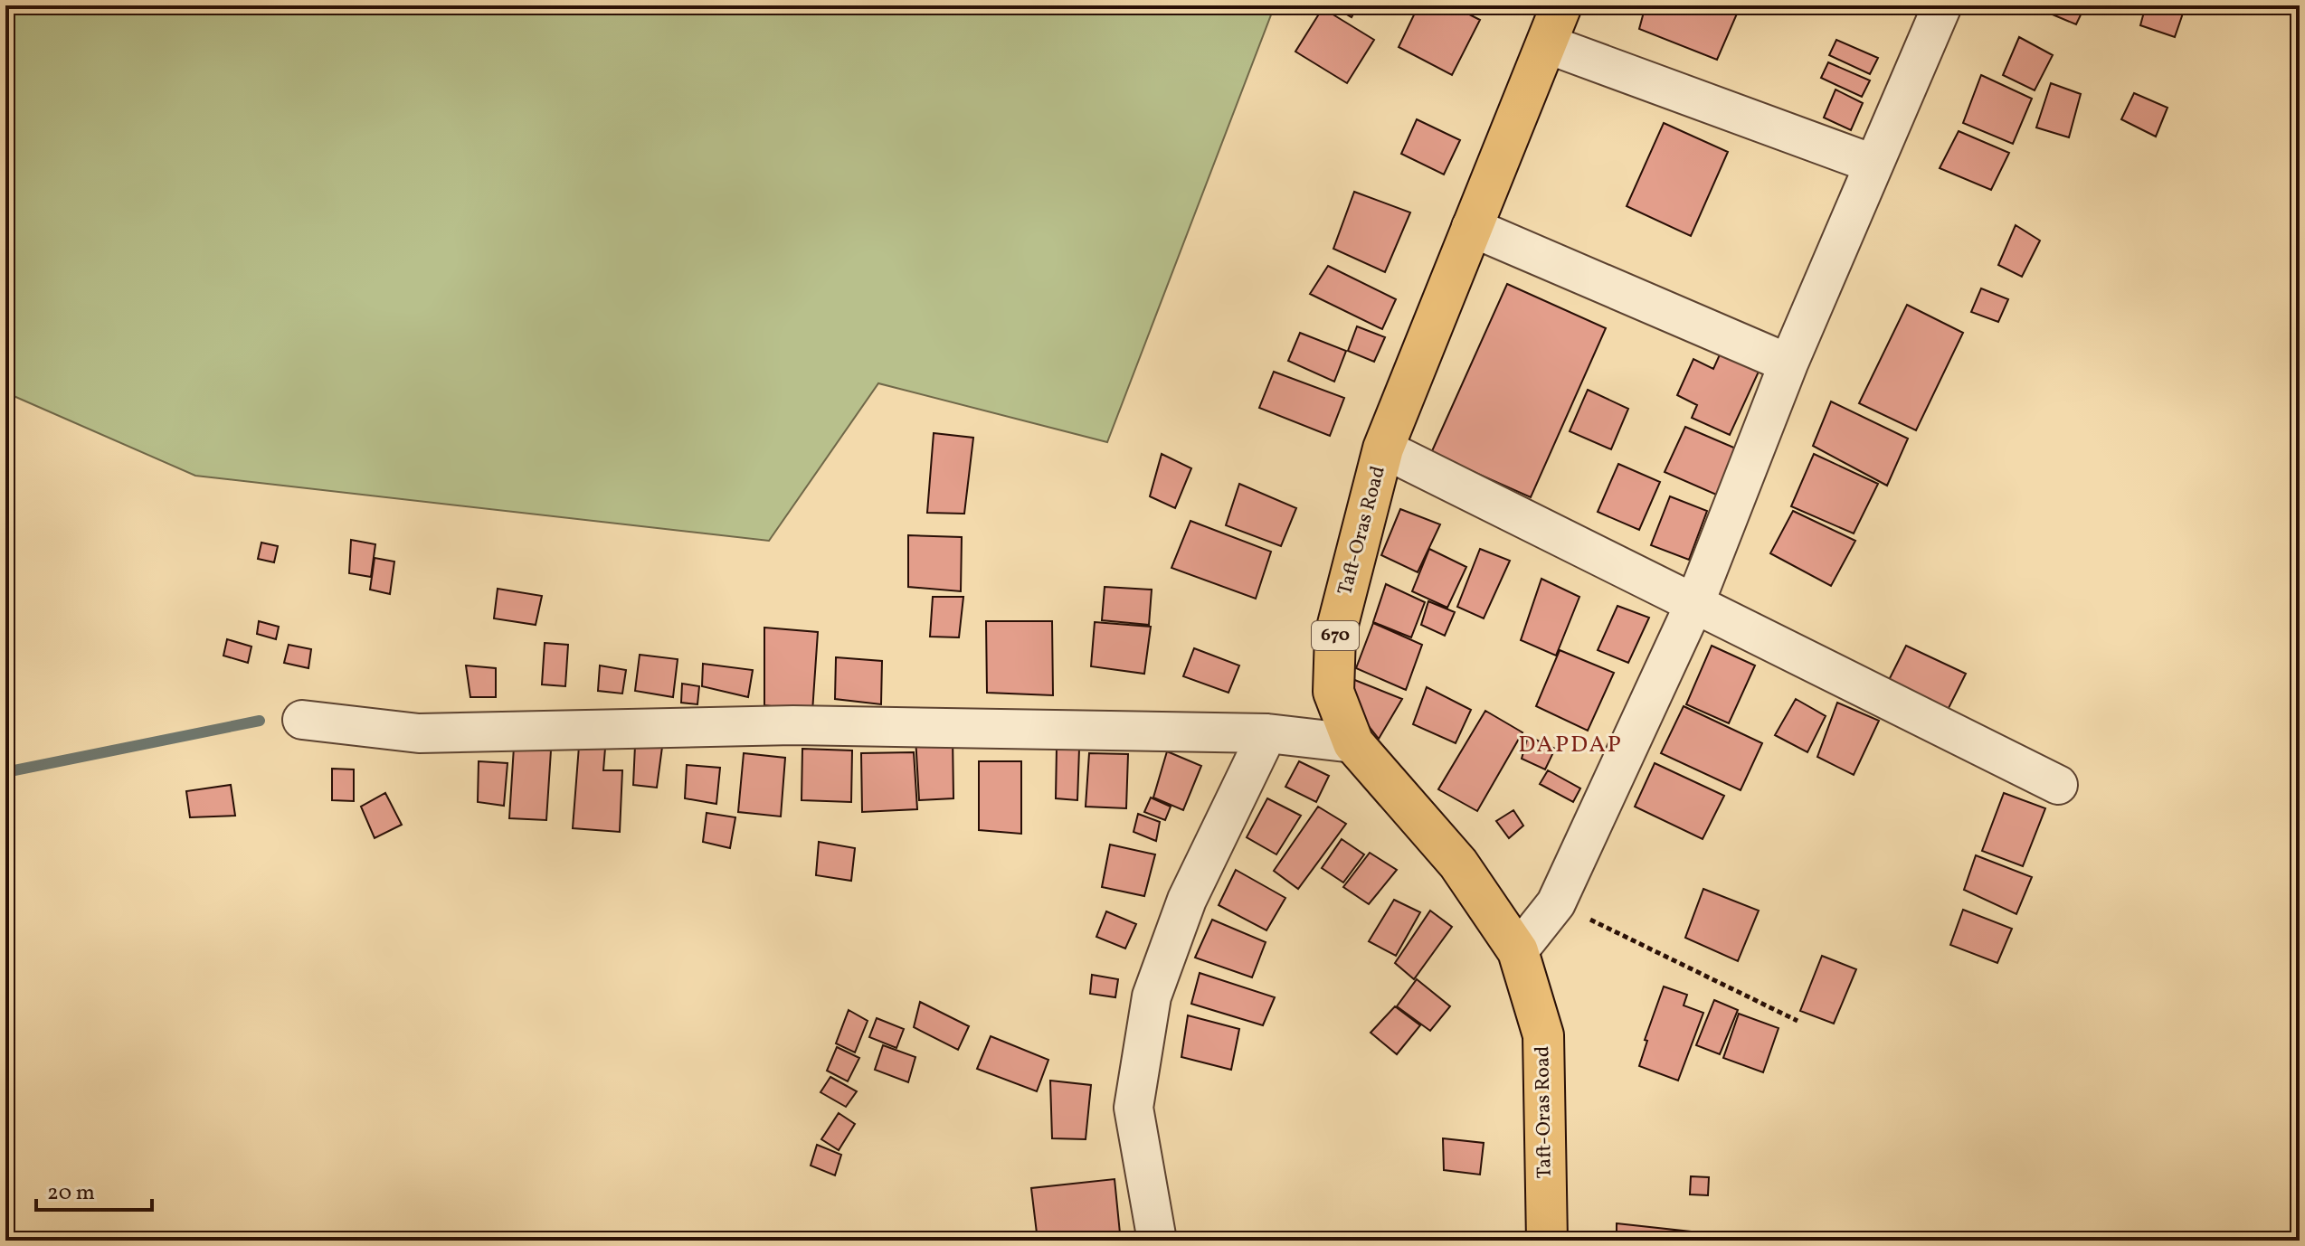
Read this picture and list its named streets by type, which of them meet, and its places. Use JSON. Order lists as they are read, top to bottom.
{
  "streets": {
    "main road": ["Taft-Oras Road", "670"]
  },
  "districts": ["DAPDAP"],
  "scale_bar": "20 m"
}
